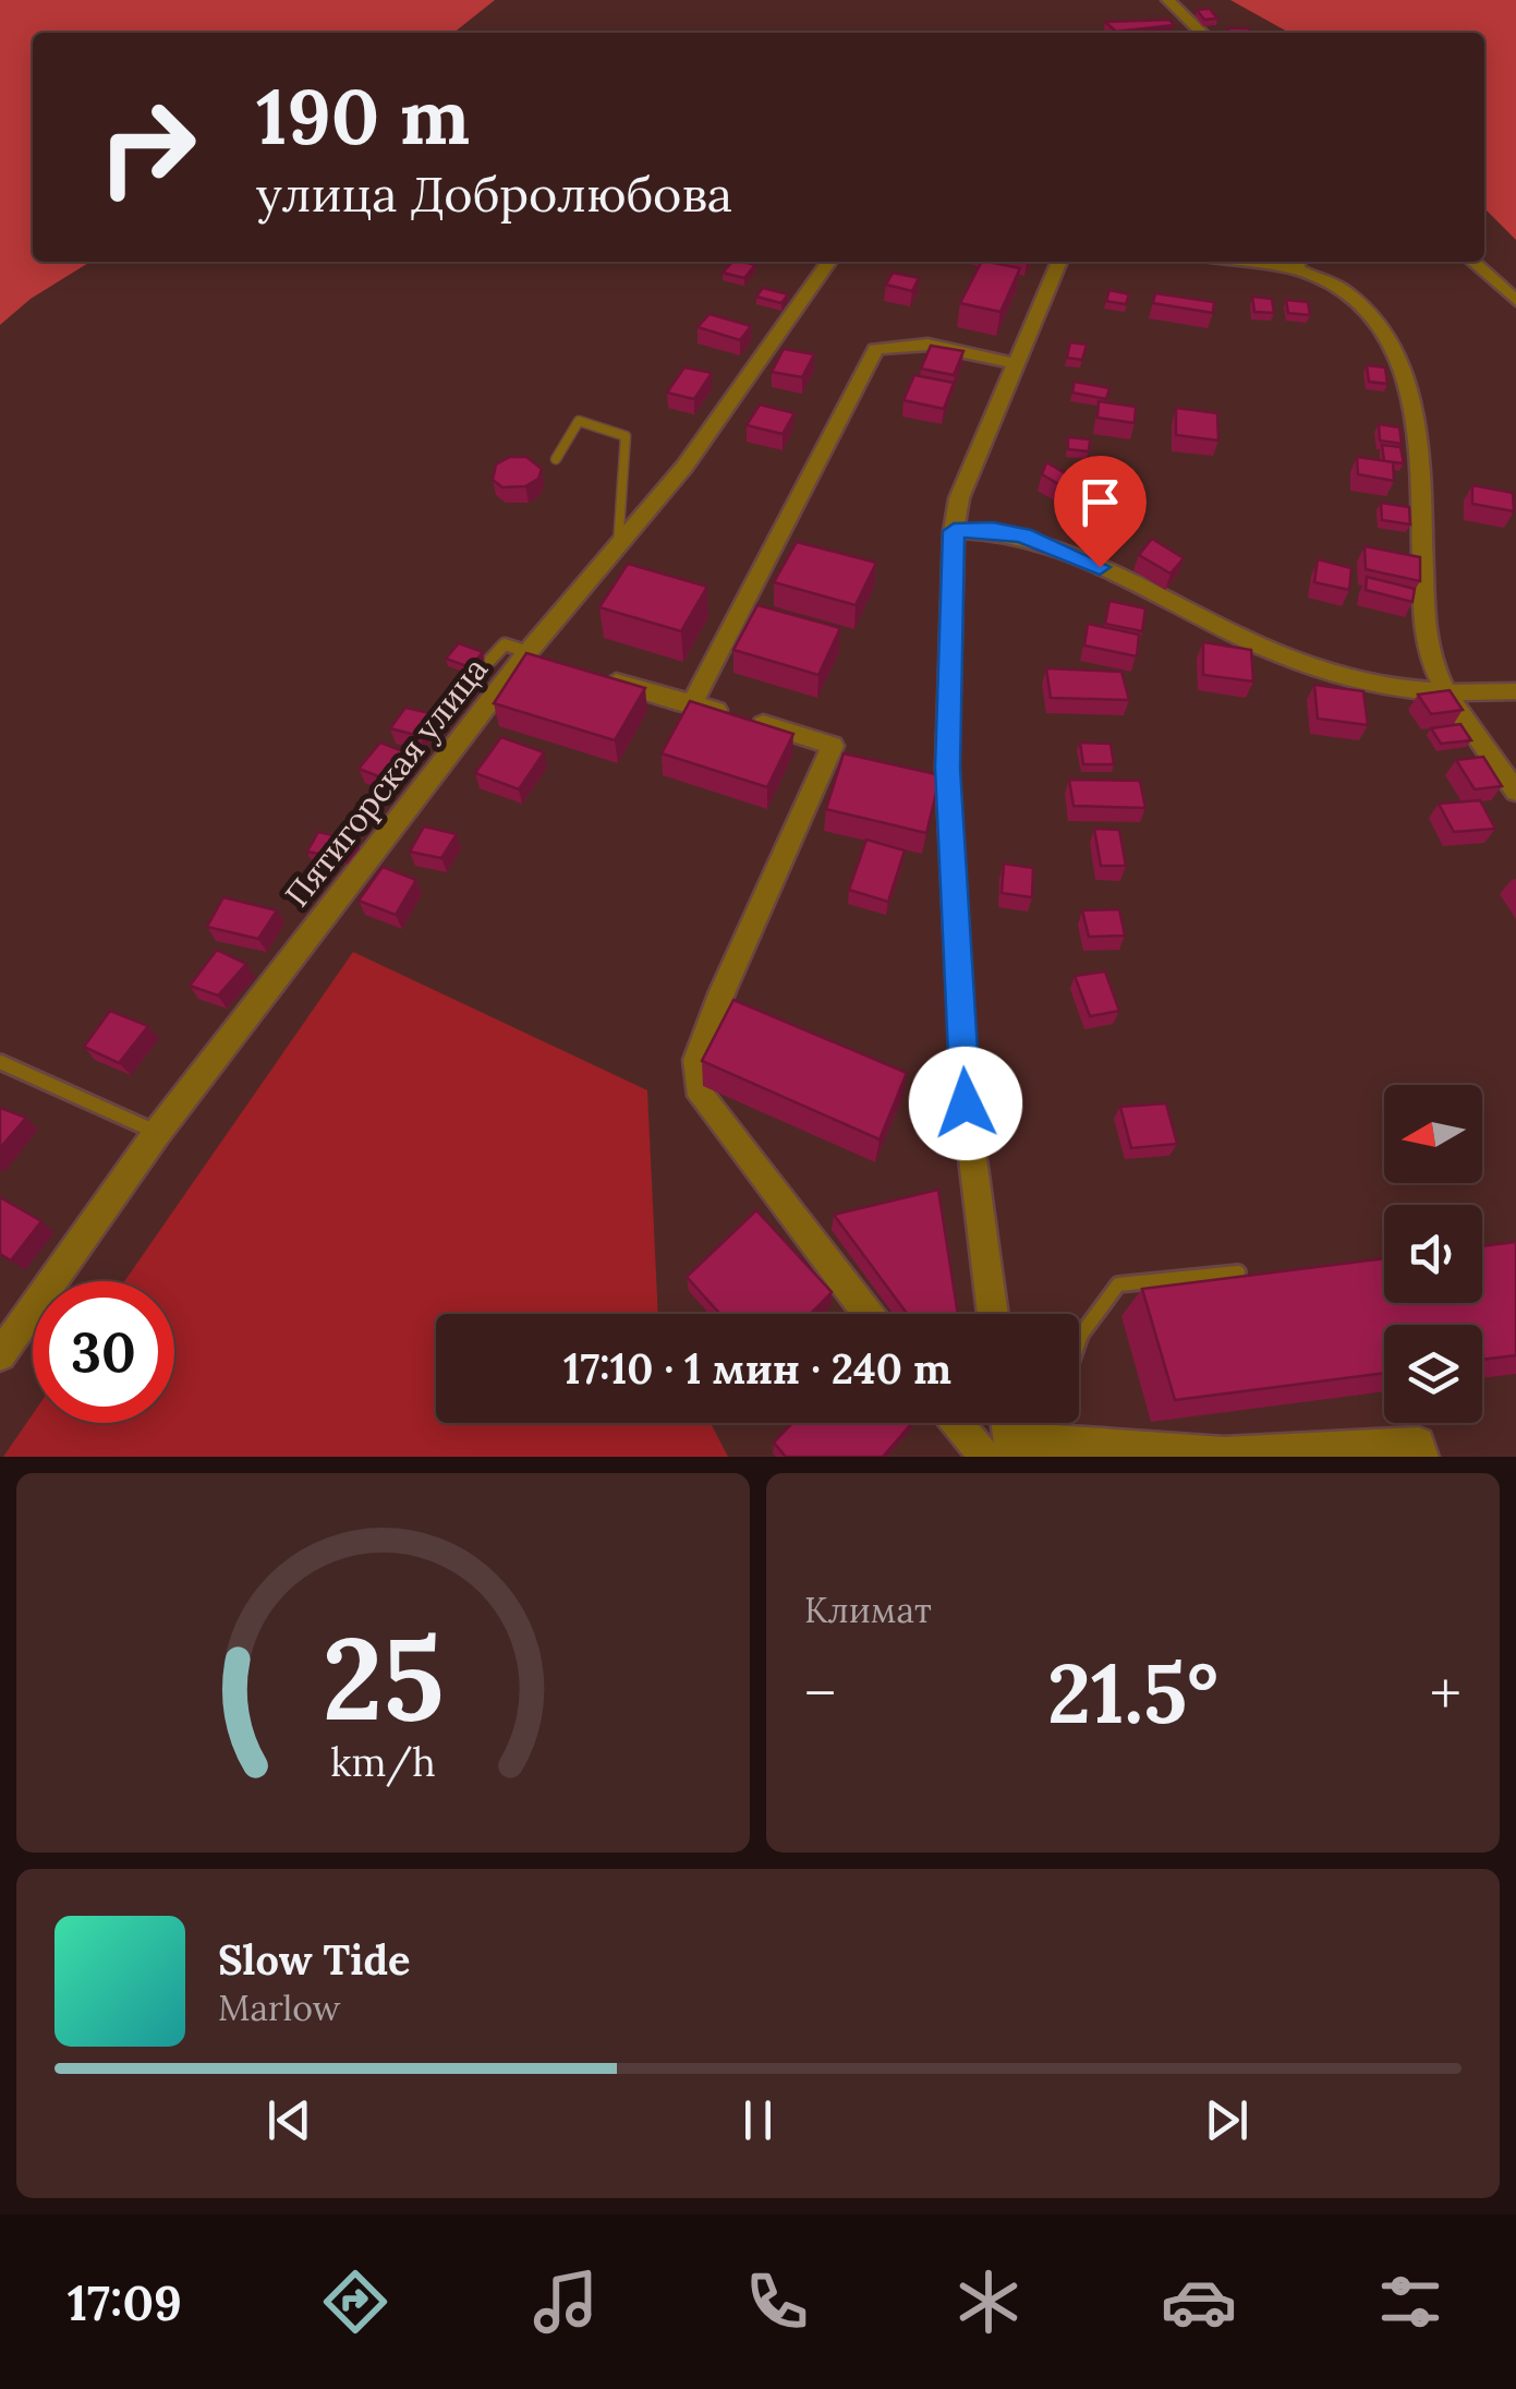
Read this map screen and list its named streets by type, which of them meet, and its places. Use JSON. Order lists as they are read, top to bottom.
{
  "streets": {
    "street": ["Пятигорская улица"]
  },
  "north": "left",
  "page": {
    "turn": ["190 m", "улица Добролюбова"],
    "limit": "30",
    "trip": "17:10 · 1 мин · 240 m",
    "tile": "Климат",
    "heat": ["−", "21.5°", "+"],
    "song": ["Slow Tide", "Marlow"],
    "tabs": "17:09",
    "gauge": ["25", "km/h"]
  }
}
